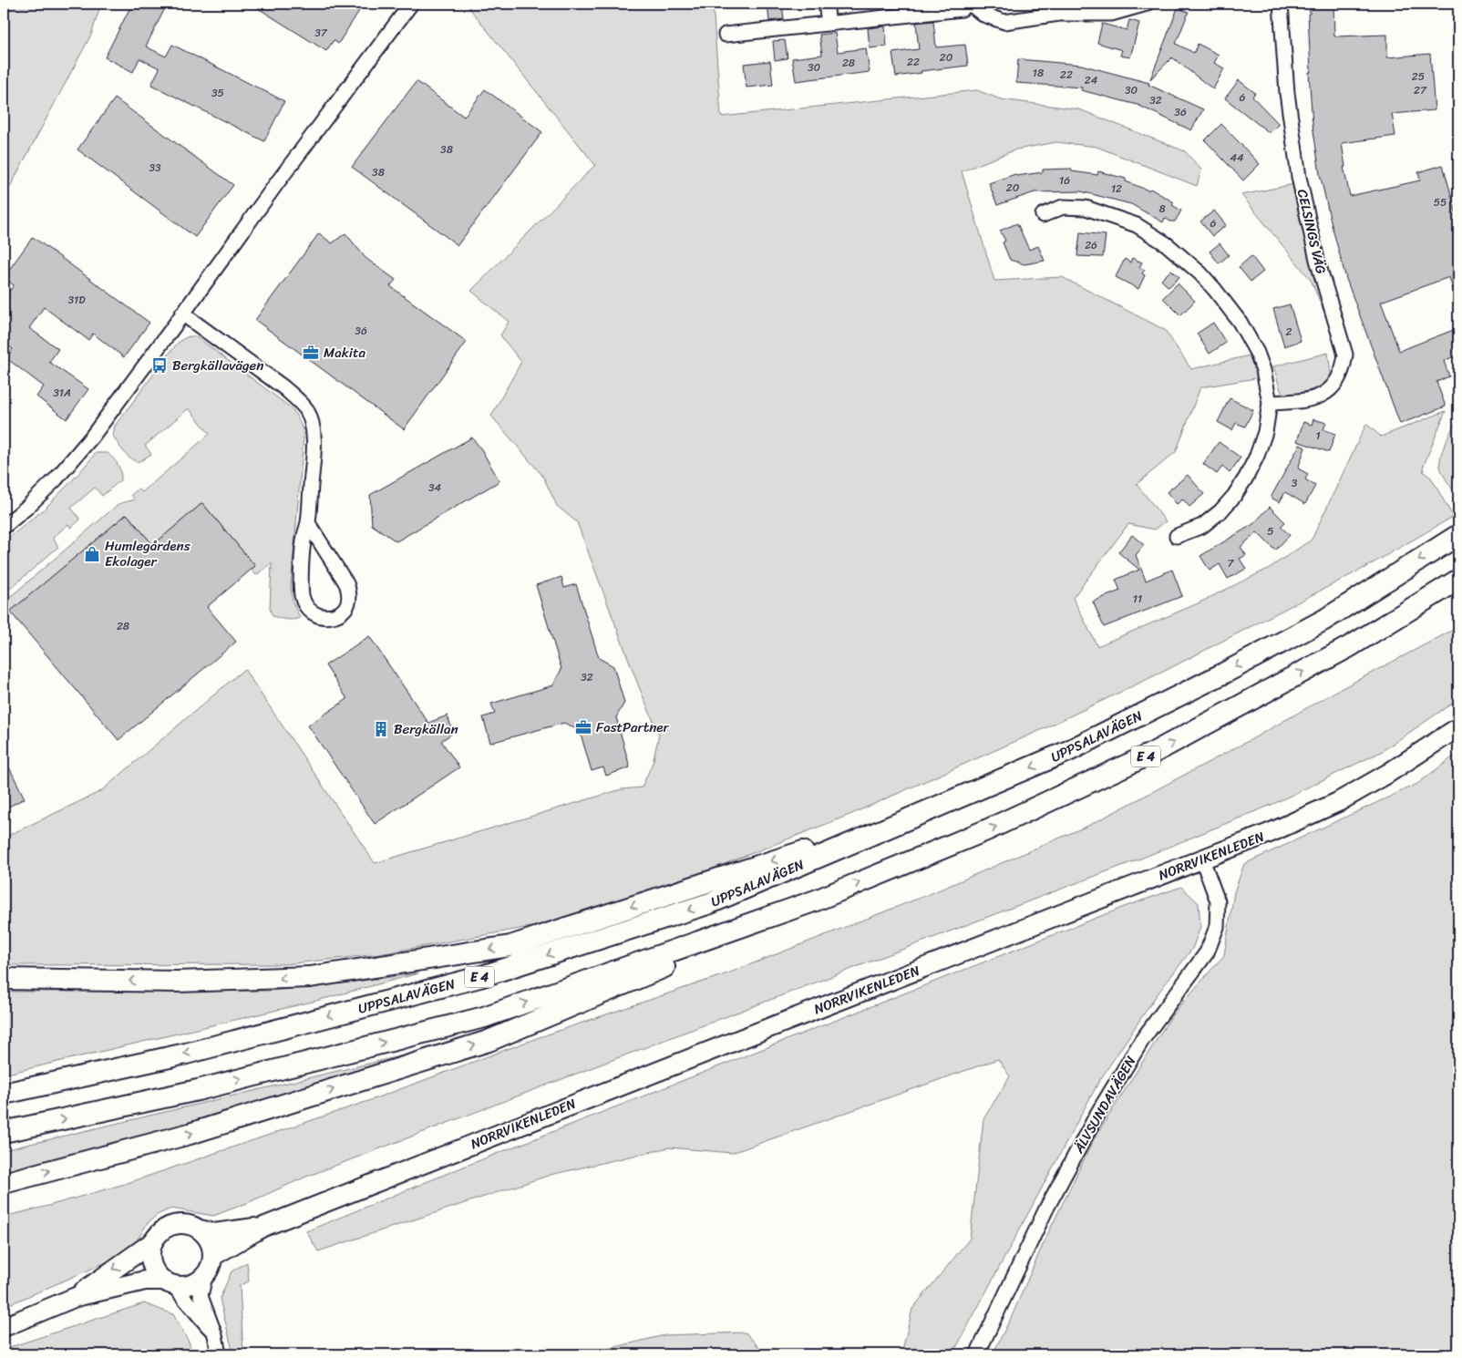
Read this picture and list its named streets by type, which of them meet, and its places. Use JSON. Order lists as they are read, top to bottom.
{
  "streets": {
    "highway": ["UPPSALAVÄGEN", "E 4"],
    "main road": ["NORRVIKENLEDEN"],
    "street": ["CELSINGS VÄG", "ÄLVSUNDAVÄGEN"]
  },
  "crossings": [
    ["NORRVIKENLEDEN", "ÄLVSUNDAVÄGEN"]
  ],
  "places": {
    "office": ["Makita", "FastPartner"],
    "bus stop": ["Bergkällavägen"],
    "shop": ["Humlegårdens Ekolager"],
    "building": ["Bergkällan"]
  },
  "house_numbers": [
    "37",
    "20",
    "22",
    "28",
    "30",
    "18",
    "22",
    "25",
    "24",
    "30",
    "27",
    "35",
    "6",
    "32",
    "36",
    "38",
    "44",
    "33",
    "38",
    "16",
    "20",
    "12",
    "55",
    "8",
    "6",
    "26",
    "31D",
    "36",
    "2",
    "31A",
    "1",
    "3",
    "34",
    "5",
    "7",
    "11",
    "28",
    "32"
  ]
}
